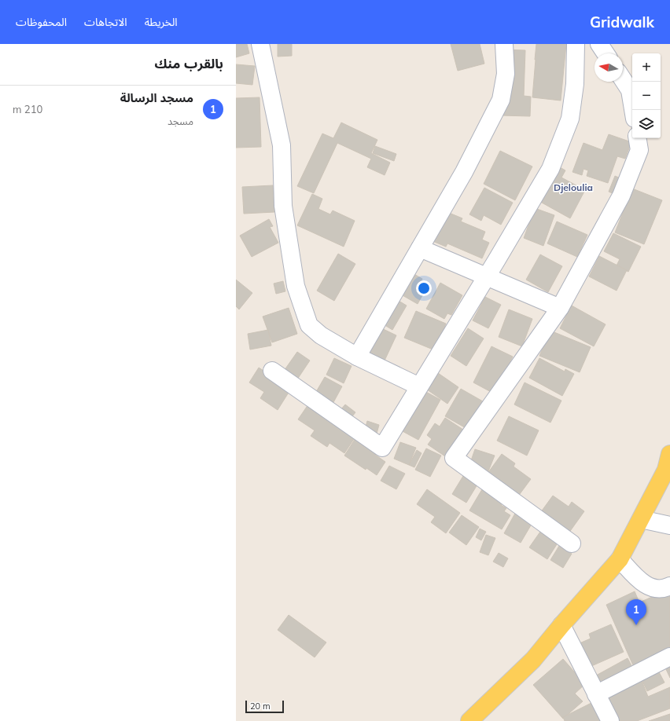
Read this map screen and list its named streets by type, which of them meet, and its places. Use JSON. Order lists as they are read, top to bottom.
{
  "districts": ["Djeloulia"],
  "scale_bar": "20 m",
  "north": "left",
  "page": {
    "header": "Gridwalk",
    "nav": ["الخريطة", "الاتجاهات", "المحفوظات"],
    "heading": "بالقرب منك",
    "map_buttons": ["+", "−"],
    "list": [
      {
        "mark": "1",
        "name": "مسجد الرسالة",
        "note": "مسجد",
        "value": "210 m"
      }
    ],
    "pins": "1",
    "scale": "20 m"
  }
}
